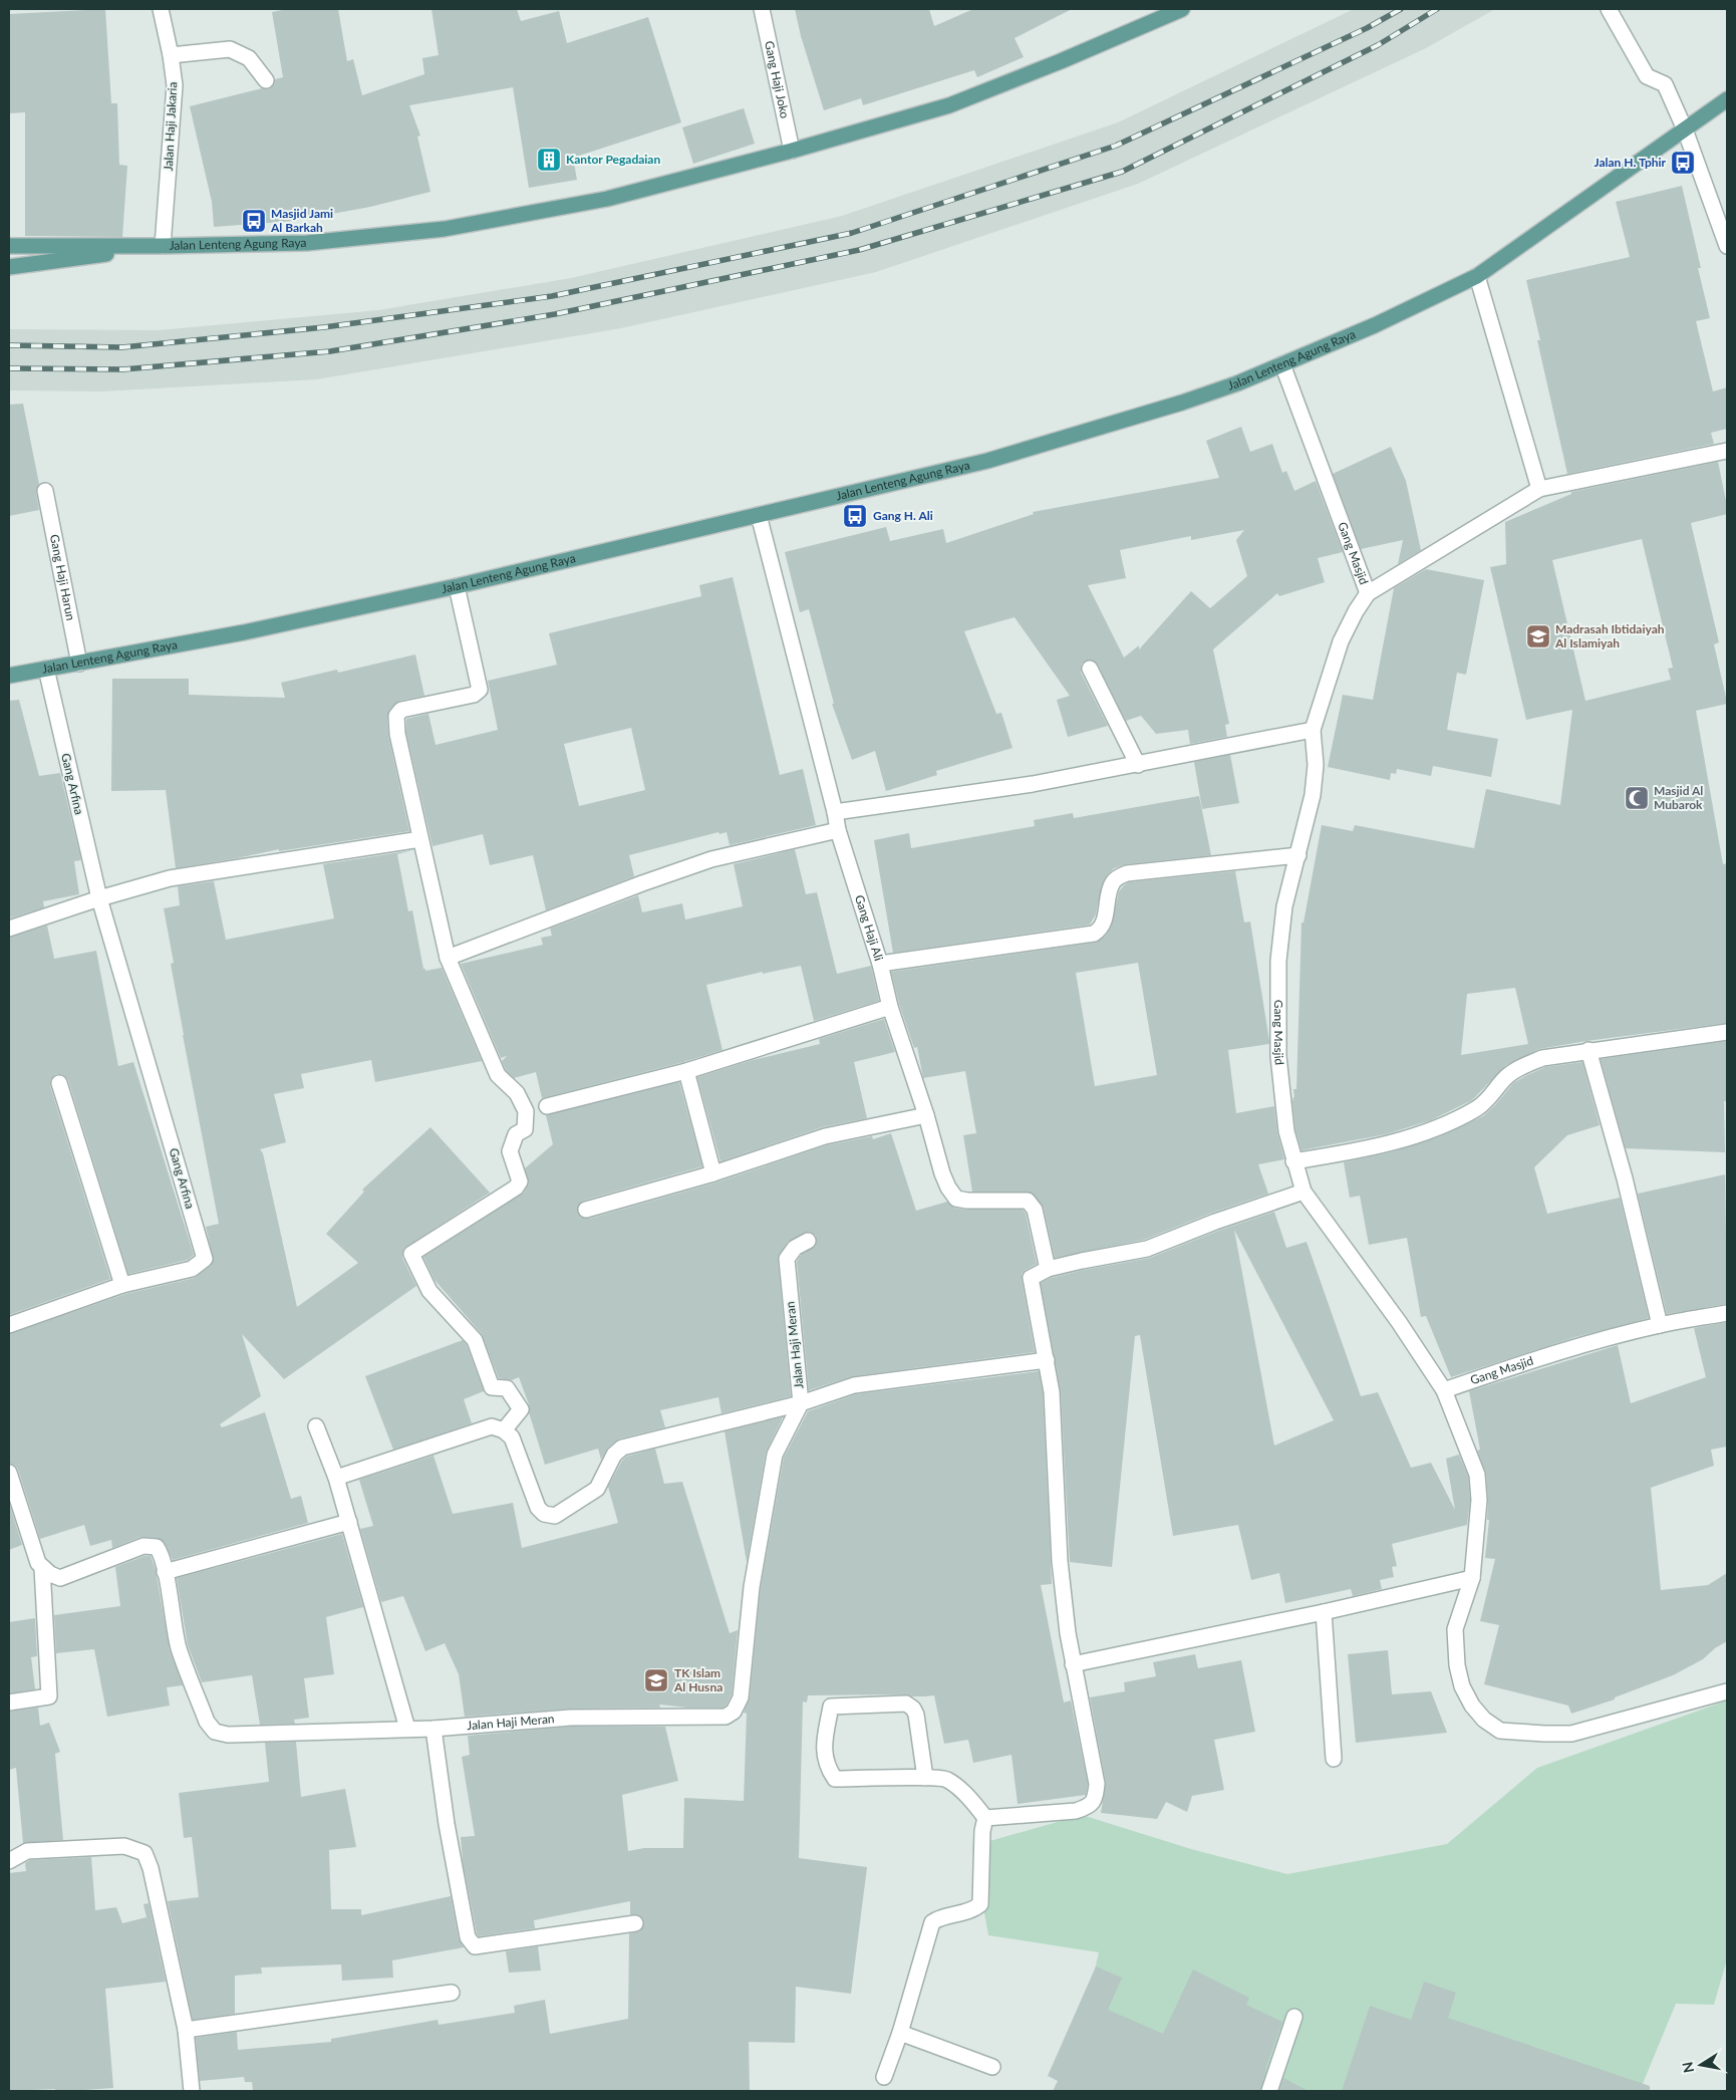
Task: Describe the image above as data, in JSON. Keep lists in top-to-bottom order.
{
  "streets": {
    "main road": ["Jalan Lenteng Agung Raya"],
    "street": [
      "Gang Haji Joko",
      "Jalan Haji Jakaria",
      "Gang Masjid",
      "Gang Haji Harun",
      "Gang Arfina",
      "Gang Haji Ali",
      "Jalan Haji Meran"
    ]
  },
  "crossings": [
    ["Gang Haji Joko", "Jalan Lenteng Agung Raya"],
    ["Jalan Haji Jakaria", "Jalan Lenteng Agung Raya"],
    ["Jalan Lenteng Agung Raya", "Gang Masjid"],
    ["Jalan Lenteng Agung Raya", "Gang Haji Harun"],
    ["Jalan Lenteng Agung Raya", "Gang Arfina"],
    ["Jalan Lenteng Agung Raya", "Gang Haji Ali"]
  ],
  "places": {
    "building": ["Kantor Pegadaian"],
    "bus stop": ["Jalan H. Tphir", "Masjid Jami Al Barkah", "Gang H. Ali"],
    "school or university": ["Madrasah Ibtidaiyah Al Islamiyah", "TK Islam Al Husna"],
    "mosque": ["Masjid Al Mubarok"]
  },
  "north": "left"
}
